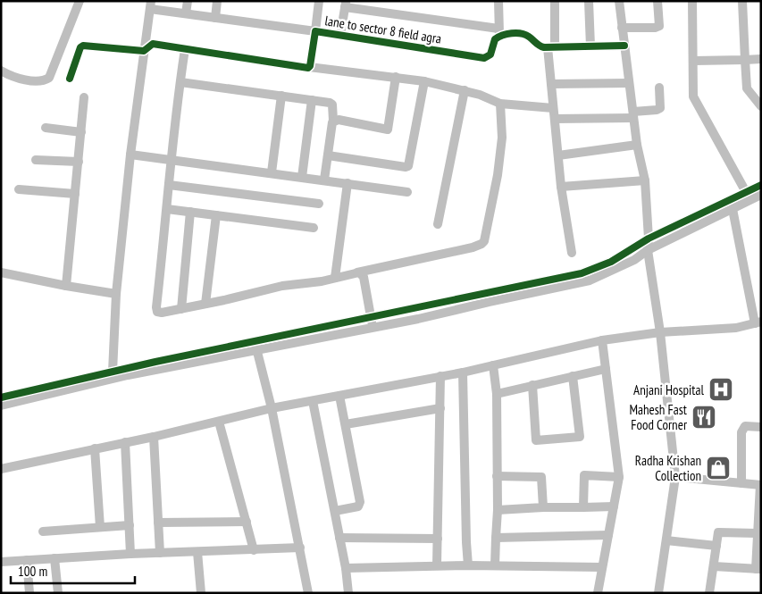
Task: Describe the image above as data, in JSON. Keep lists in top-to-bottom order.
{
  "streets": {
    "street": ["lane to sector 8 field agra"]
  },
  "places": {
    "hospital": ["Anjani Hospital"],
    "restaurant": ["Mahesh Fast Food Corner"],
    "shop": ["Radha Krishan Collection"]
  },
  "scale_bar": "100 m"
}
